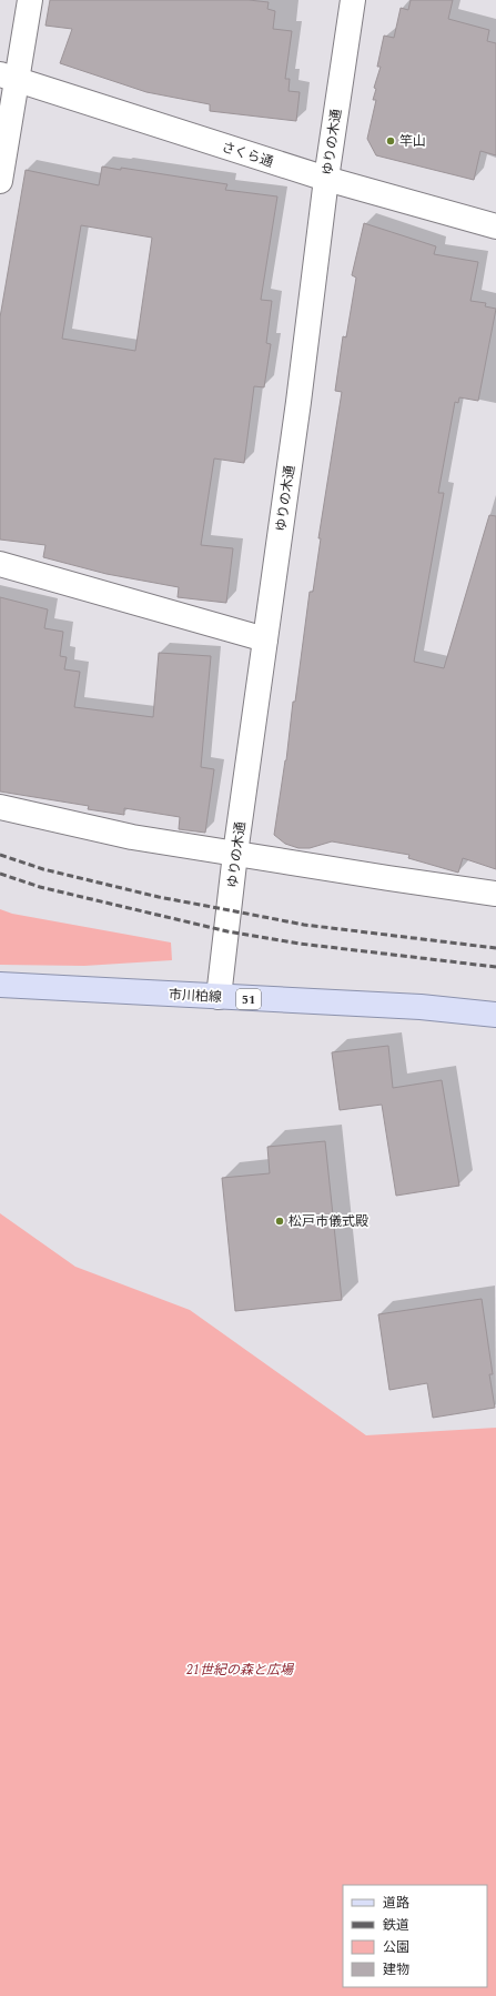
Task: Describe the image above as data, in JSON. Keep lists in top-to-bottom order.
{
  "streets": {
    "main road": ["市川柏線", "51"],
    "street": ["ゆりの木通", "さくら通"]
  },
  "crossings": [
    ["ゆりの木通", "さくら通"],
    ["ゆりの木通", "市川柏線"]
  ],
  "parks": ["21世紀の森と広場"],
  "places": ["竿山", "松戸市儀式殿"],
  "legend": [
    "道路",
    "鉄道",
    "公園",
    "建物"
  ]
}
